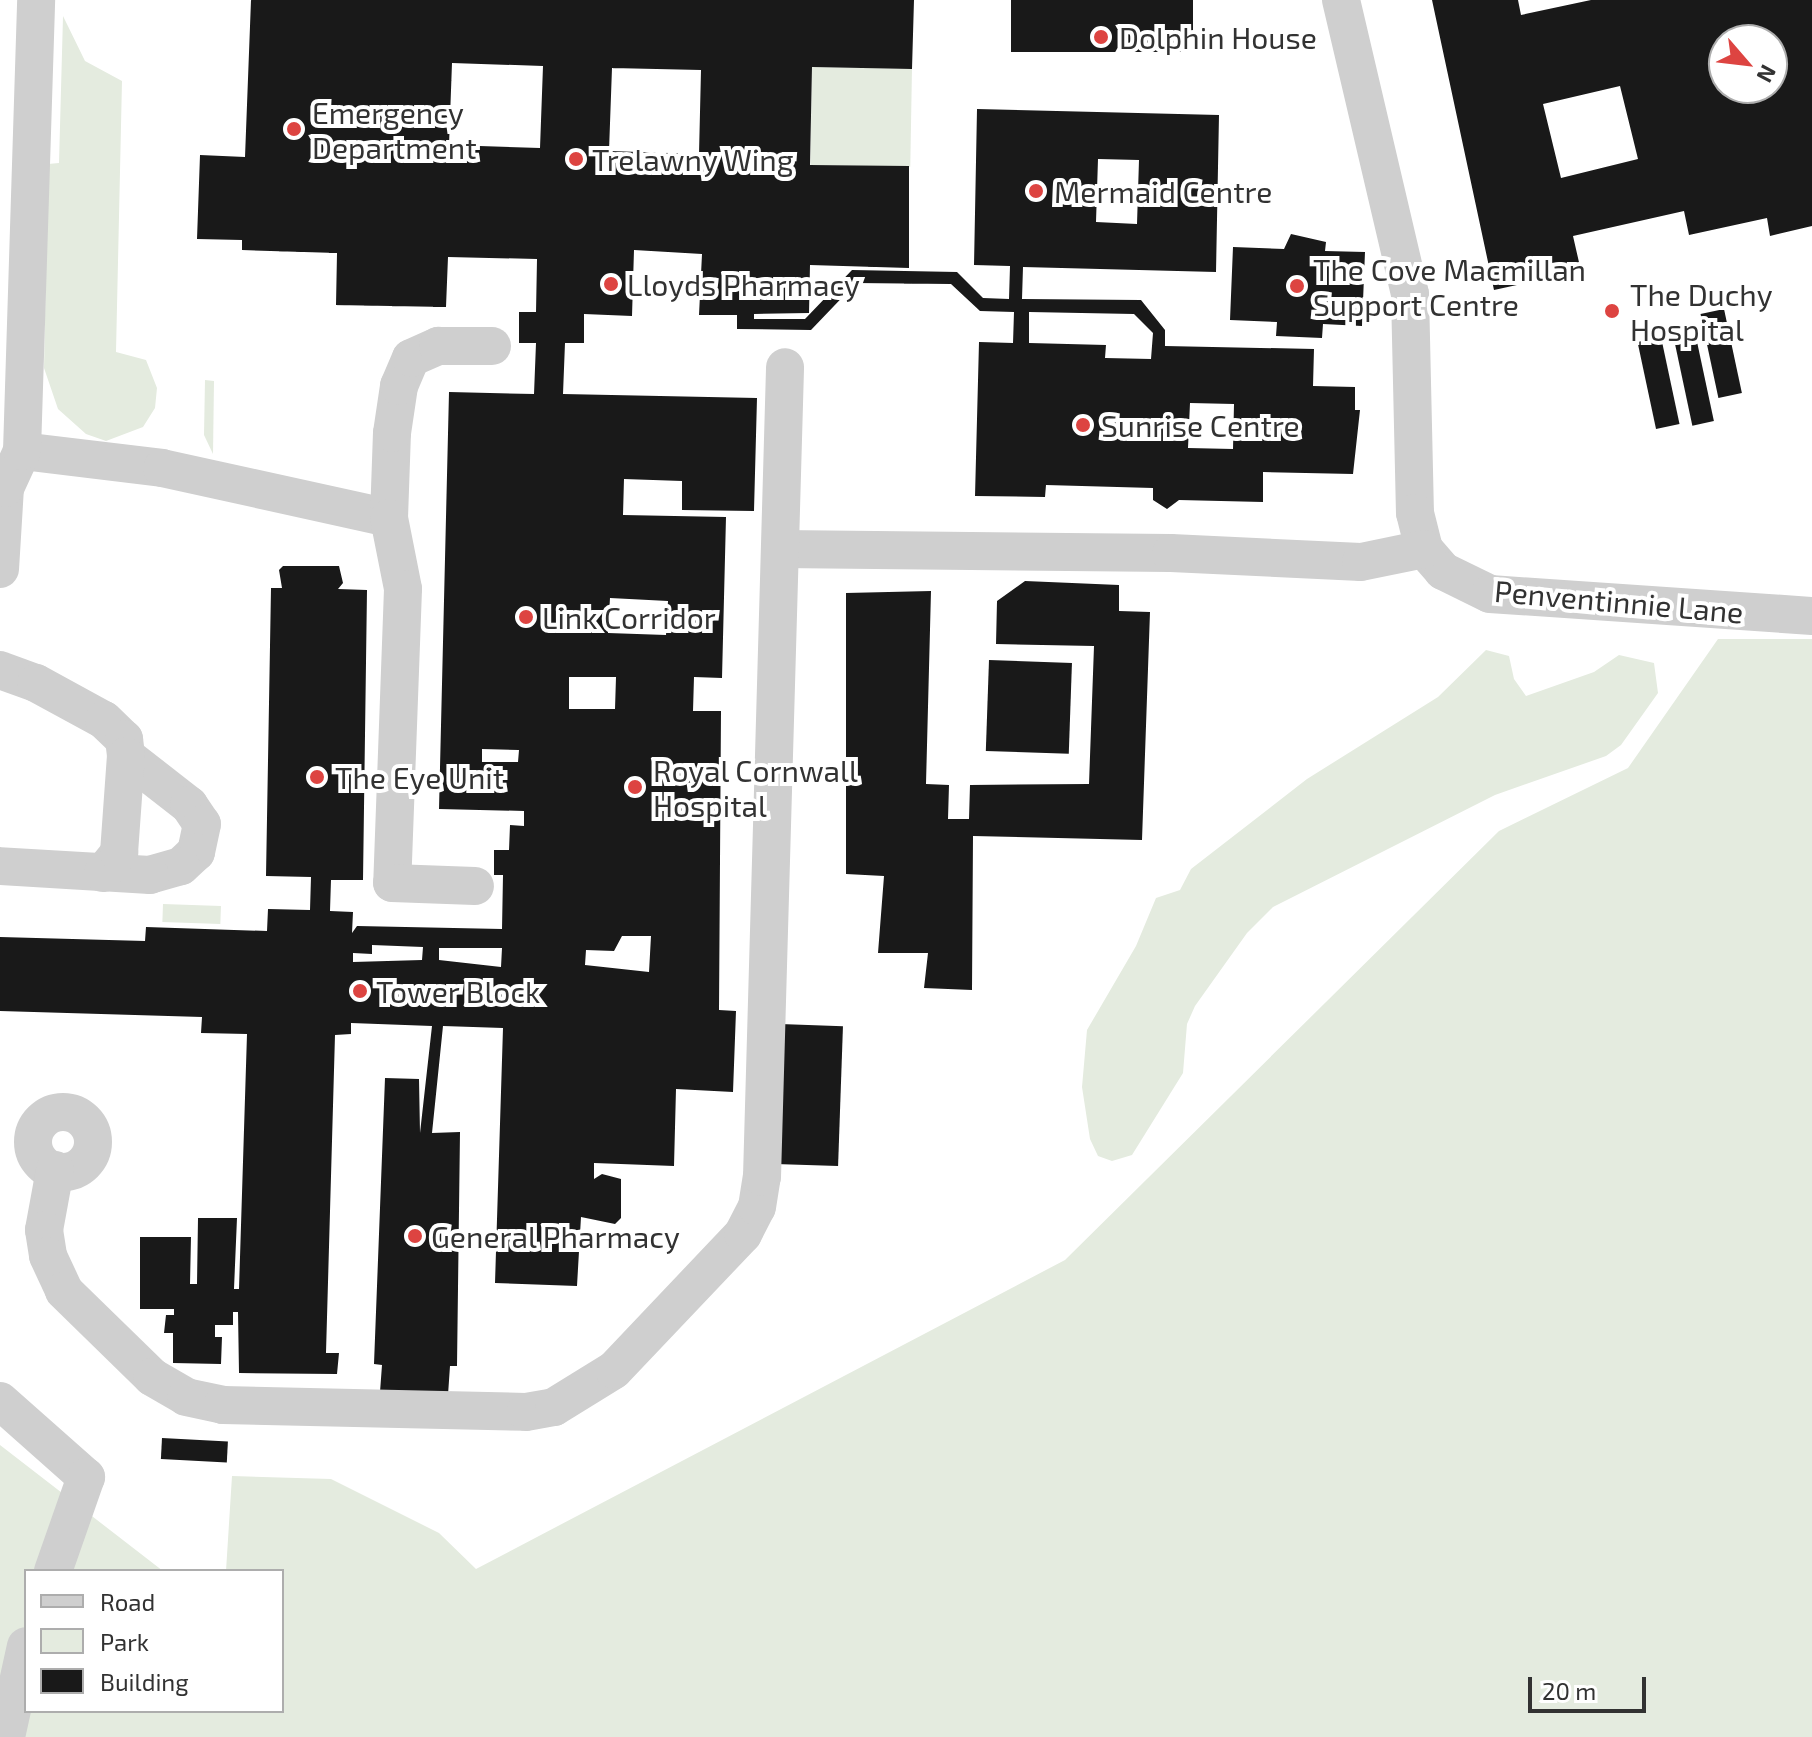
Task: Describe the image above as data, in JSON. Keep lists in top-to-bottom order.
{
  "streets": {
    "street": ["Penventinnie Lane"]
  },
  "places": [
    "Dolphin House",
    "Emergency Department",
    "Trelawny Wing",
    "Mermaid Centre",
    "Lloyds Pharmacy",
    "The Cove Macmillan Support Centre",
    "The Duchy Hospital",
    "Sunrise Centre",
    "Link Corridor",
    "The Eye Unit",
    "Royal Cornwall Hospital",
    "Tower Block",
    "General Pharmacy"
  ],
  "legend": ["Road", "Park", "Building"],
  "scale_bar": "20 m",
  "north": "bottom right"
}
